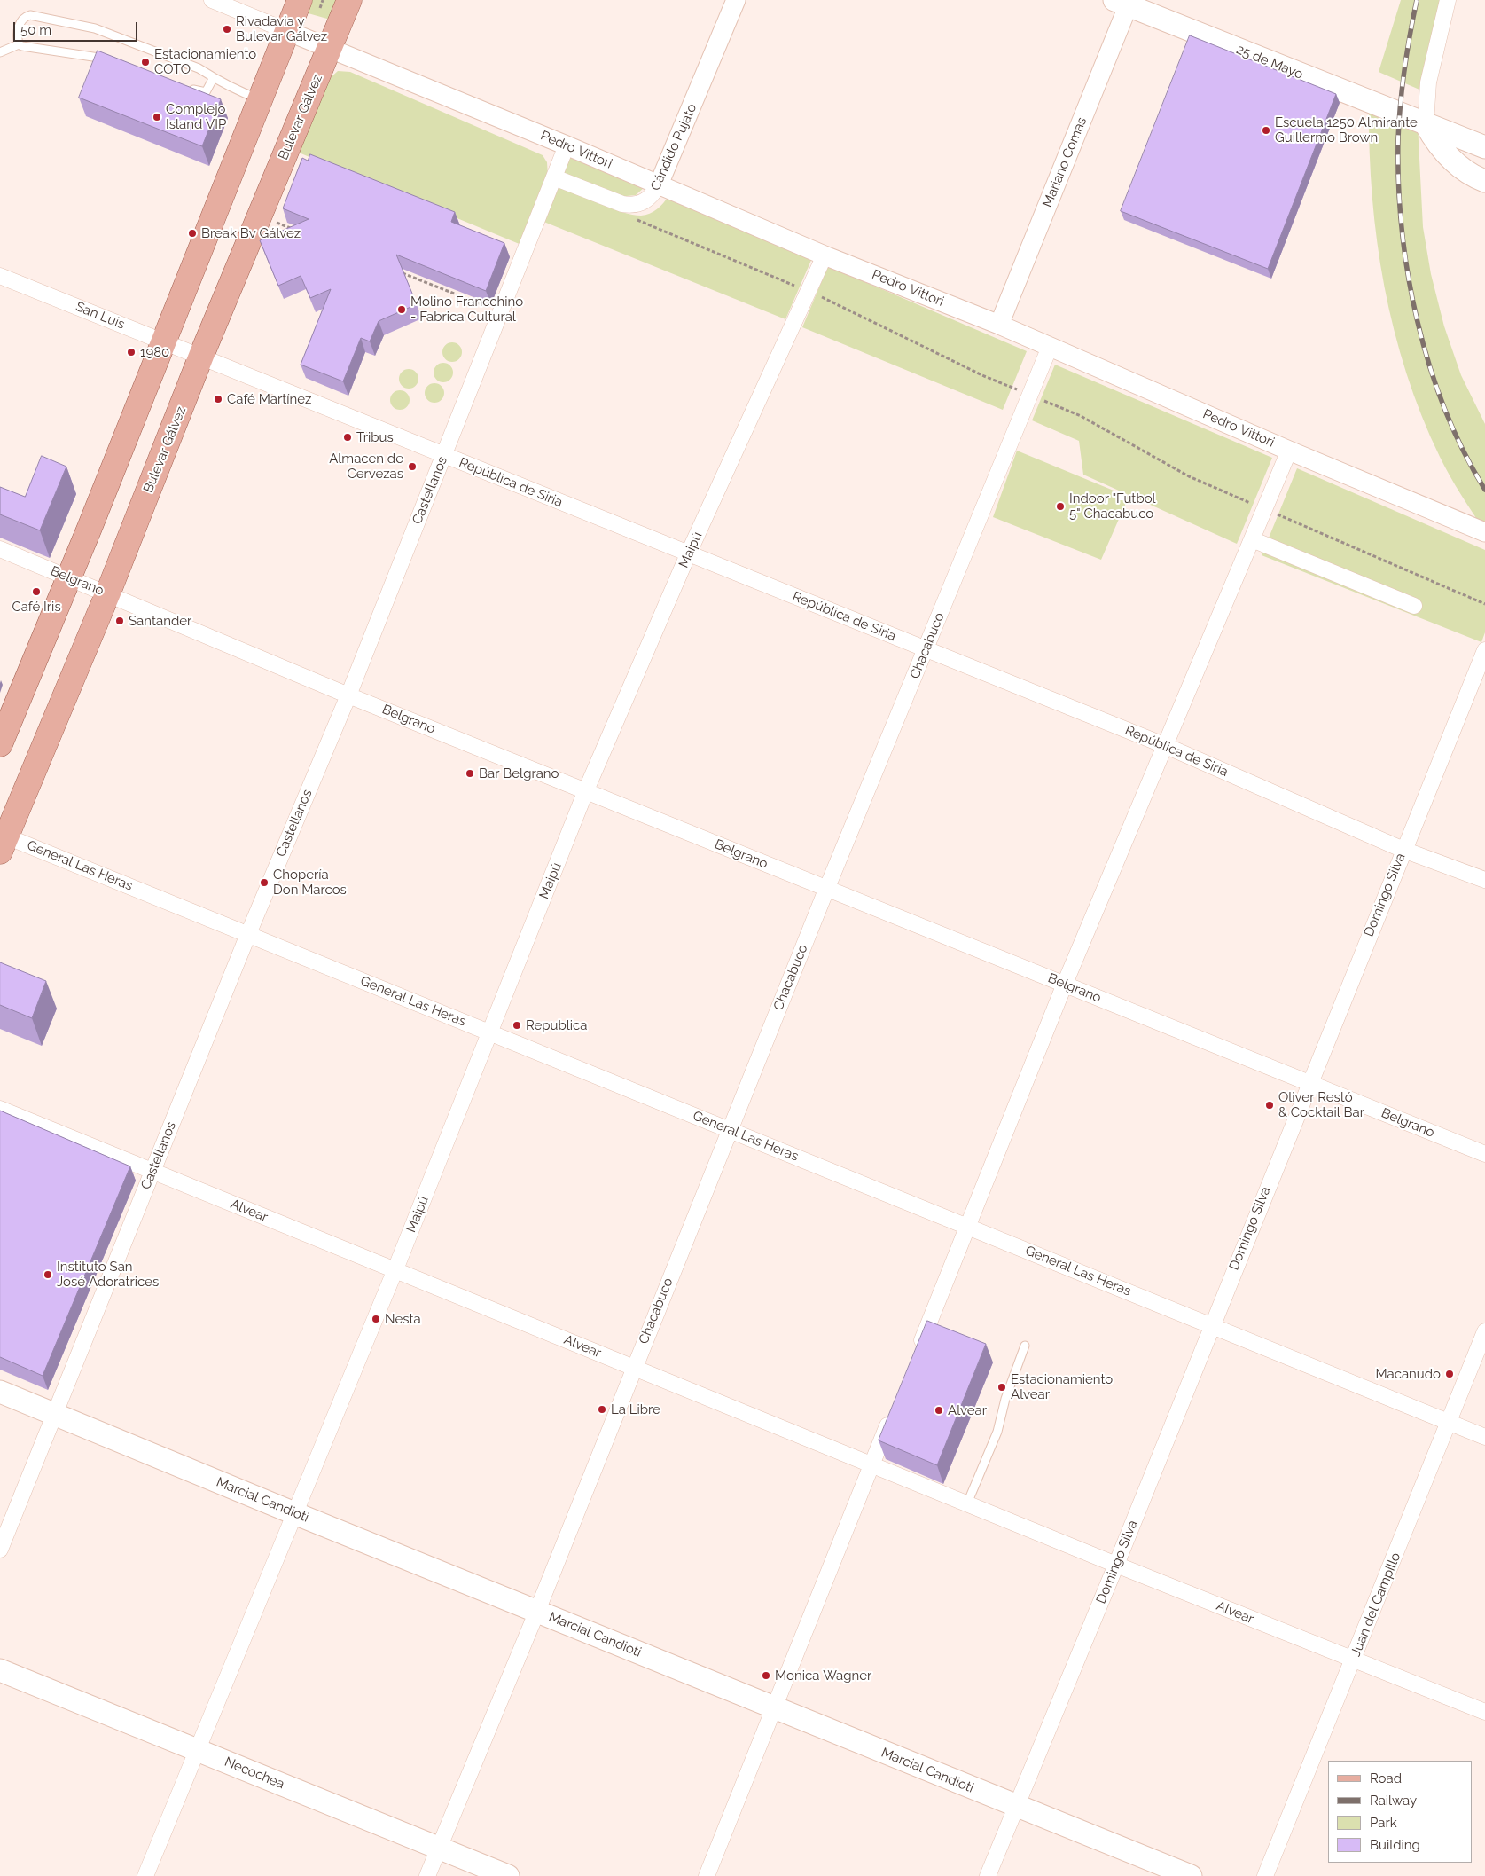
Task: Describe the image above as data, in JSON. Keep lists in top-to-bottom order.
{
  "streets": {
    "main road": [
      "25 de Mayo",
      "Bulevar Gálvez",
      "Marcial Candioti",
      "Necochea"
    ],
    "street": [
      "Cándido Pujato",
      "Pedro Vittori",
      "Mariano Comas",
      "San Luis",
      "República de Siria",
      "Castellanos",
      "Maipú",
      "Belgrano",
      "Chacabuco",
      "General Las Heras",
      "Domingo Silva",
      "Alvear",
      "Juan del Campillo"
    ]
  },
  "crossings": [
    ["25 de Mayo", "Mariano Comas"],
    ["Bulevar Gálvez", "Pedro Vittori"],
    ["Bulevar Gálvez", "San Luis"],
    ["Bulevar Gálvez", "República de Siria"],
    ["Bulevar Gálvez", "Belgrano"],
    ["Bulevar Gálvez", "General Las Heras"],
    ["Cándido Pujato", "Pedro Vittori"],
    ["Cándido Pujato", "Castellanos"],
    ["Pedro Vittori", "Mariano Comas"],
    ["Pedro Vittori", "Castellanos"],
    ["Pedro Vittori", "Maipú"],
    ["Pedro Vittori", "Chacabuco"],
    ["San Luis", "República de Siria"],
    ["República de Siria", "Castellanos"],
    ["República de Siria", "Maipú"],
    ["República de Siria", "Chacabuco"],
    ["República de Siria", "Domingo Silva"],
    ["Castellanos", "Belgrano"],
    ["Castellanos", "General Las Heras"],
    ["Castellanos", "Alvear"],
    ["Castellanos", "Marcial Candioti"],
    ["Maipú", "Belgrano"],
    ["Maipú", "General Las Heras"],
    ["Maipú", "Alvear"],
    ["Maipú", "Marcial Candioti"],
    ["Maipú", "Necochea"],
    ["Belgrano", "Chacabuco"],
    ["Belgrano", "Domingo Silva"],
    ["Chacabuco", "General Las Heras"],
    ["Chacabuco", "Alvear"],
    ["Chacabuco", "Marcial Candioti"],
    ["Chacabuco", "Necochea"],
    ["General Las Heras", "Domingo Silva"],
    ["General Las Heras", "Juan del Campillo"],
    ["Domingo Silva", "Alvear"],
    ["Domingo Silva", "Marcial Candioti"],
    ["Alvear", "Juan del Campillo"]
  ],
  "places": [
    "Rivadavia y Bulevar Gálvez",
    "Estacionamiento COTO",
    "Complejo Island VIP",
    "Escuela 1250 Almirante Guillermo Brown",
    "Break Bv Gálvez",
    "Molino Francchino - Fabrica Cultural",
    "1980",
    "Café Martínez",
    "Tribus",
    "Almacen de Cervezas",
    "Indoor \"Futbol 5\" Chacabuco",
    "Café Iris",
    "Santander",
    "Bar Belgrano",
    "Chopería Don Marcos",
    "Republica",
    "Oliver Restó & Cocktail Bar",
    "Instituto San José Adoratrices",
    "Nesta",
    "Macanudo",
    "Estacionamiento Alvear",
    "La Libre",
    "Alvear",
    "Monica Wagner"
  ],
  "legend": [
    "Road",
    "Railway",
    "Park",
    "Building"
  ],
  "scale_bar": "50 m"
}
